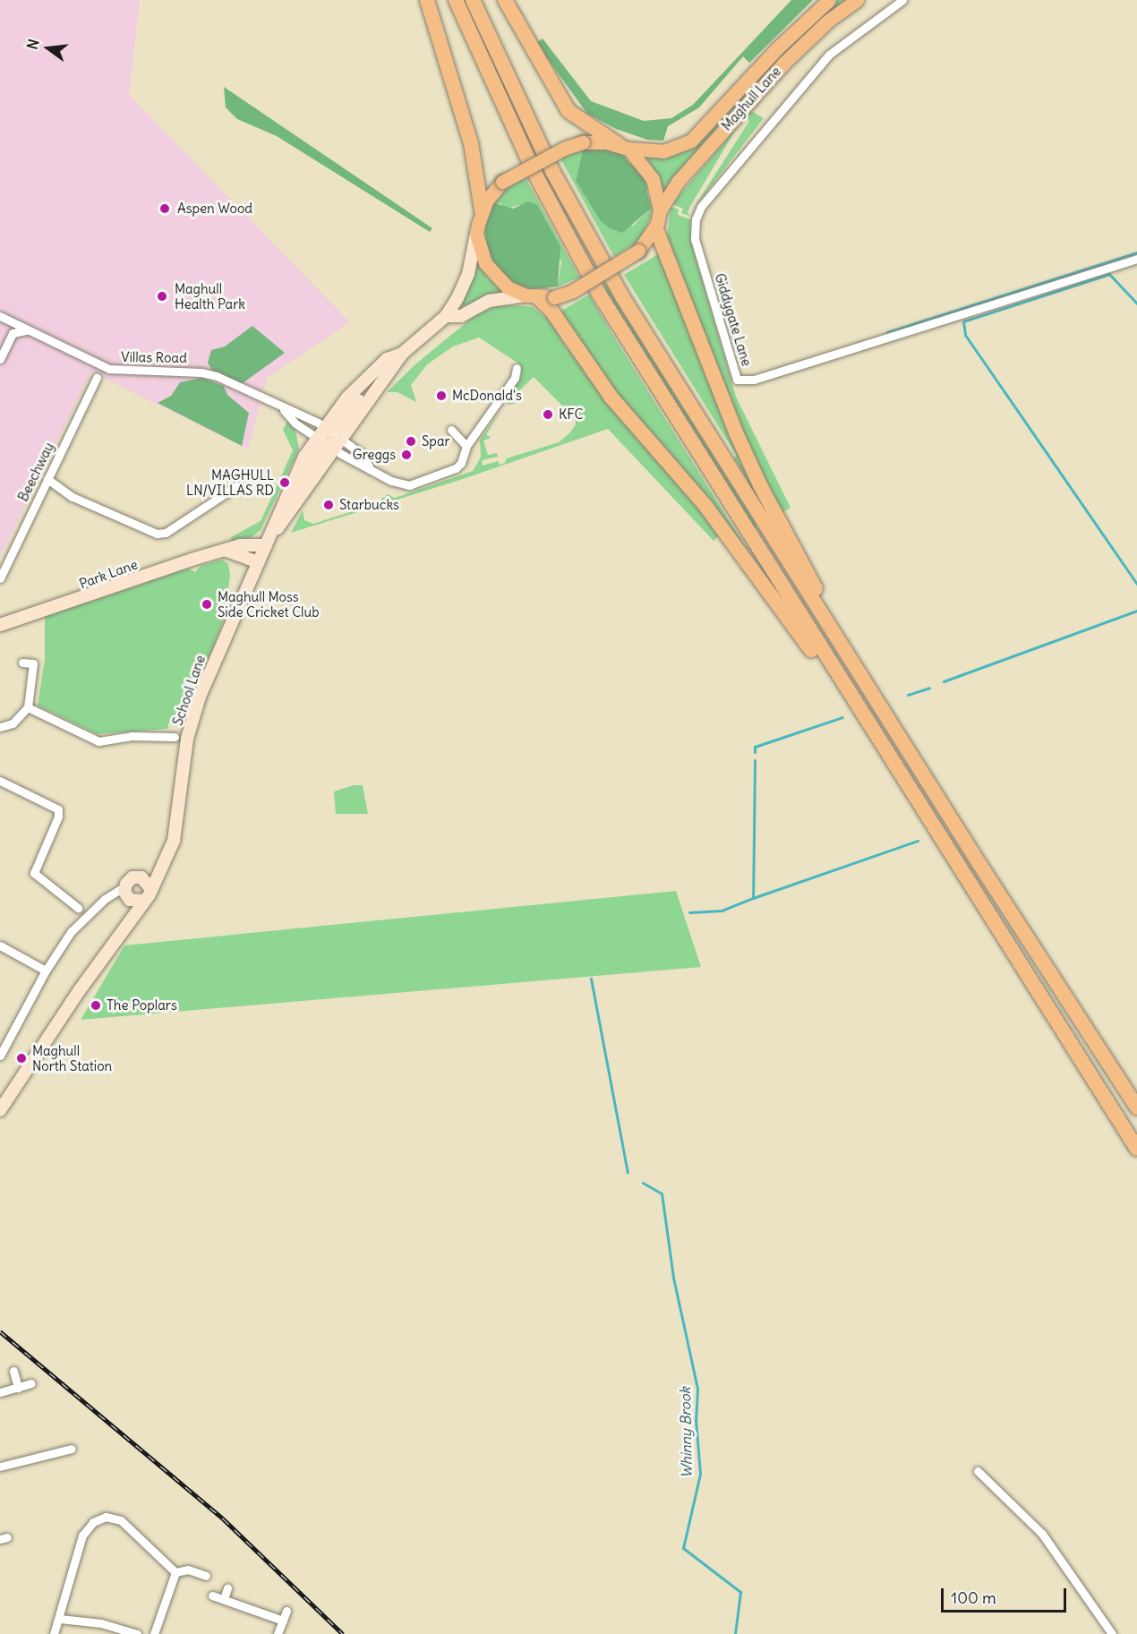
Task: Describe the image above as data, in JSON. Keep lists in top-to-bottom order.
{
  "streets": {
    "main road": ["Maghull Lane"],
    "street": [
      "Giddygate Lane",
      "Villas Road",
      "Beechway",
      "Park Lane",
      "School Lane"
    ]
  },
  "crossings": [
    ["Villas Road", "School Lane"],
    ["Park Lane", "School Lane"]
  ],
  "water": ["Whinny Brook"],
  "places": [
    "Aspen Wood",
    "Maghull Health Park",
    "McDonald's",
    "KFC",
    "Spar",
    "Greggs",
    "MAGHULL LN/VILLAS RD",
    "Starbucks",
    "Maghull Moss Side Cricket Club",
    "The Poplars",
    "Maghull North Station"
  ],
  "scale_bar": "100 m",
  "north": "left"
}
